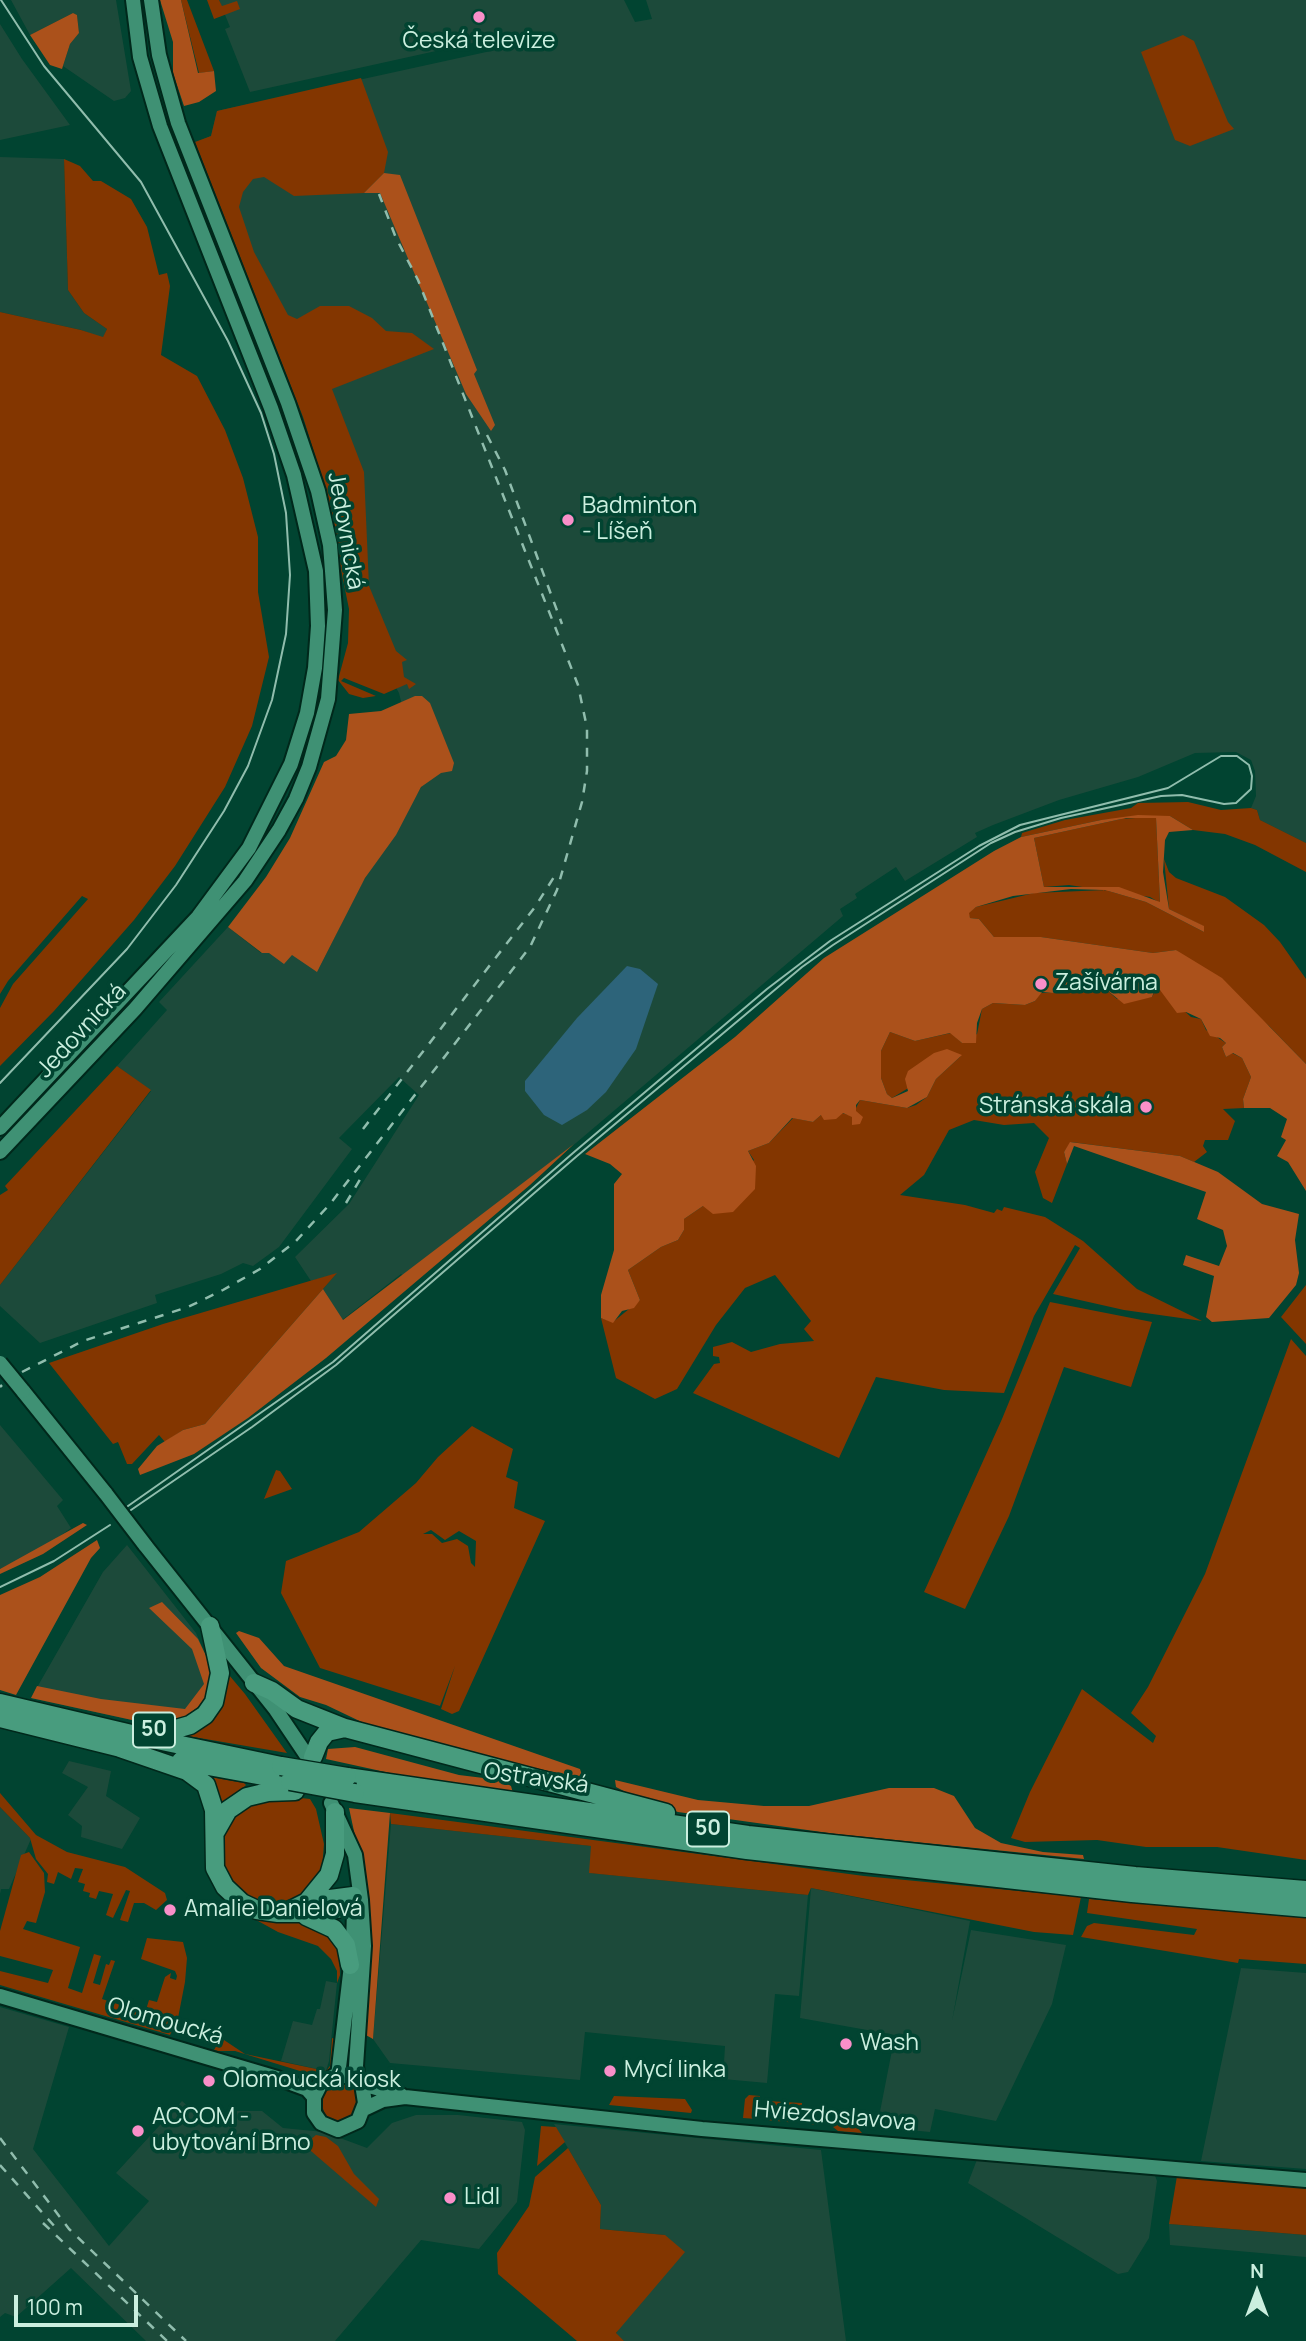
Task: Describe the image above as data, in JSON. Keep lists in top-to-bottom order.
{
  "streets": {
    "highway": ["50", "Ostravská"],
    "main road": ["Jedovnická", "Olomoucká", "Hviezdoslavova"]
  },
  "crossings": [
    ["50", "Ostravská"],
    ["Olomoucká", "Hviezdoslavova"]
  ],
  "places": [
    "Česká televize",
    "Badminton - Líšeň",
    "Zašívárna",
    "Stránská skála",
    "Amalie Danielová",
    "Wash",
    "Mycí linka",
    "Olomoucká kiosk",
    "ACCOM - ubytování Brno",
    "Lidl"
  ],
  "scale_bar": "100 m",
  "north": "top"
}
